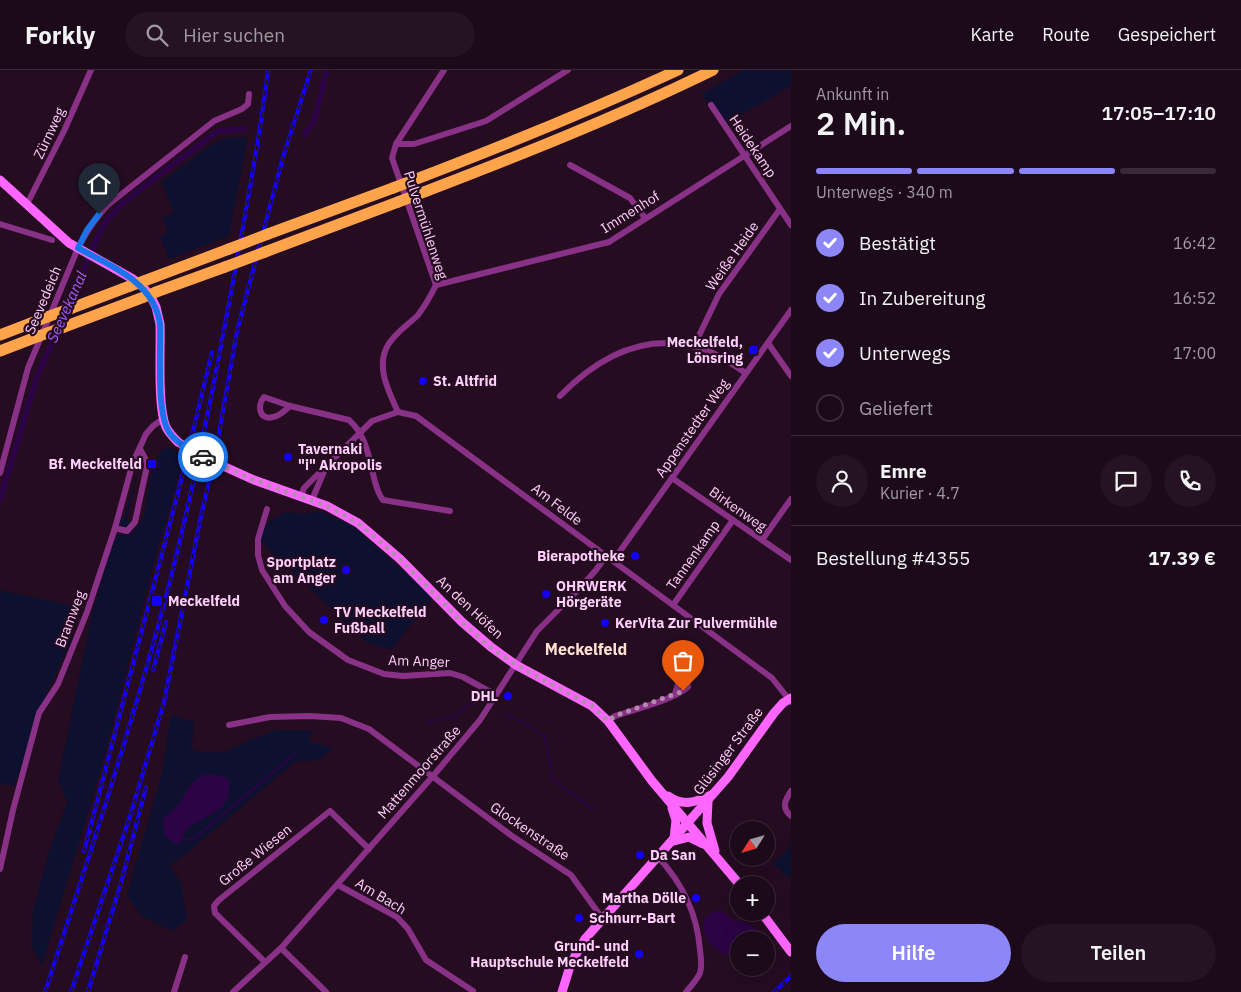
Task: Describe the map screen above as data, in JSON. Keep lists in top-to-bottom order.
{
  "streets": {
    "street": [
      "Zürnweg",
      "Heidekamp",
      "Immenhof",
      "Pulvermühlenweg",
      "Weiße Heide",
      "Seevedeich",
      "Appenstedter Weg",
      "Am Felde",
      "Birkenweg",
      "Tannenkamp",
      "An den Höfen",
      "Bramweg",
      "Am Anger",
      "Glüsinger Straße",
      "Mattenmoorstraße",
      "Glockenstraße",
      "Große Wiesen",
      "Am Bach"
    ]
  },
  "crossings": [
    ["Heidekamp", "Immenhof"],
    ["Heidekamp", "Weiße Heide"],
    ["Immenhof", "Pulvermühlenweg"],
    ["Pulvermühlenweg", "Am Felde"],
    ["Appenstedter Weg", "Am Felde"],
    ["Appenstedter Weg", "Birkenweg"],
    ["Am Felde", "Tannenkamp"],
    ["Am Felde", "Glüsinger Straße"],
    ["Am Felde", "Mattenmoorstraße"],
    ["Birkenweg", "Tannenkamp"],
    ["An den Höfen", "Bramweg"],
    ["An den Höfen", "Glüsinger Straße"],
    ["An den Höfen", "Mattenmoorstraße"],
    ["Am Anger", "Mattenmoorstraße"],
    ["Glüsinger Straße", "Glockenstraße"],
    ["Mattenmoorstraße", "Glockenstraße"],
    ["Mattenmoorstraße", "Große Wiesen"],
    ["Mattenmoorstraße", "Am Bach"]
  ],
  "districts": ["Meckelfeld"],
  "water": ["Seevekanal"],
  "places": {
    "transit": ["Meckelfeld, Lönsring", "Bf. Meckelfeld", "Meckelfeld"],
    "other": [
      "St. Altfrid",
      "Tavernaki \"i\" Akropolis",
      "Bierapotheke",
      "Sportplatz am Anger",
      "OHRWERK Hörgeräte",
      "TV Meckelfeld Fußball",
      "KerVita Zur Pulvermühle",
      "DHL",
      "Da San",
      "Martha Dölle",
      "Schnurr-Bart",
      "Grund- und Hauptschule Meckelfeld"
    ]
  },
  "north": "bottom left",
  "page": {
    "header": "Forkly",
    "search": "Hier suchen",
    "nav": ["Karte", "Route", "Gespeichert"],
    "heading": ["2 Min.", "Ankunft in", "17:05–17:10"],
    "panel": [
      "Emre",
      "Kurier · 4.7",
      "Bestellung #4355",
      "17.39 €"
    ],
    "bar": "Unterwegs · 340 m",
    "list": [
      ["Bestätigt", "16:42"],
      ["In Zubereitung", "16:52"],
      ["Unterwegs", "17:00"],
      "Geliefert"
    ],
    "map_buttons": ["+", "−"],
    "buttons": ["Hilfe", "Teilen"]
  }
}
